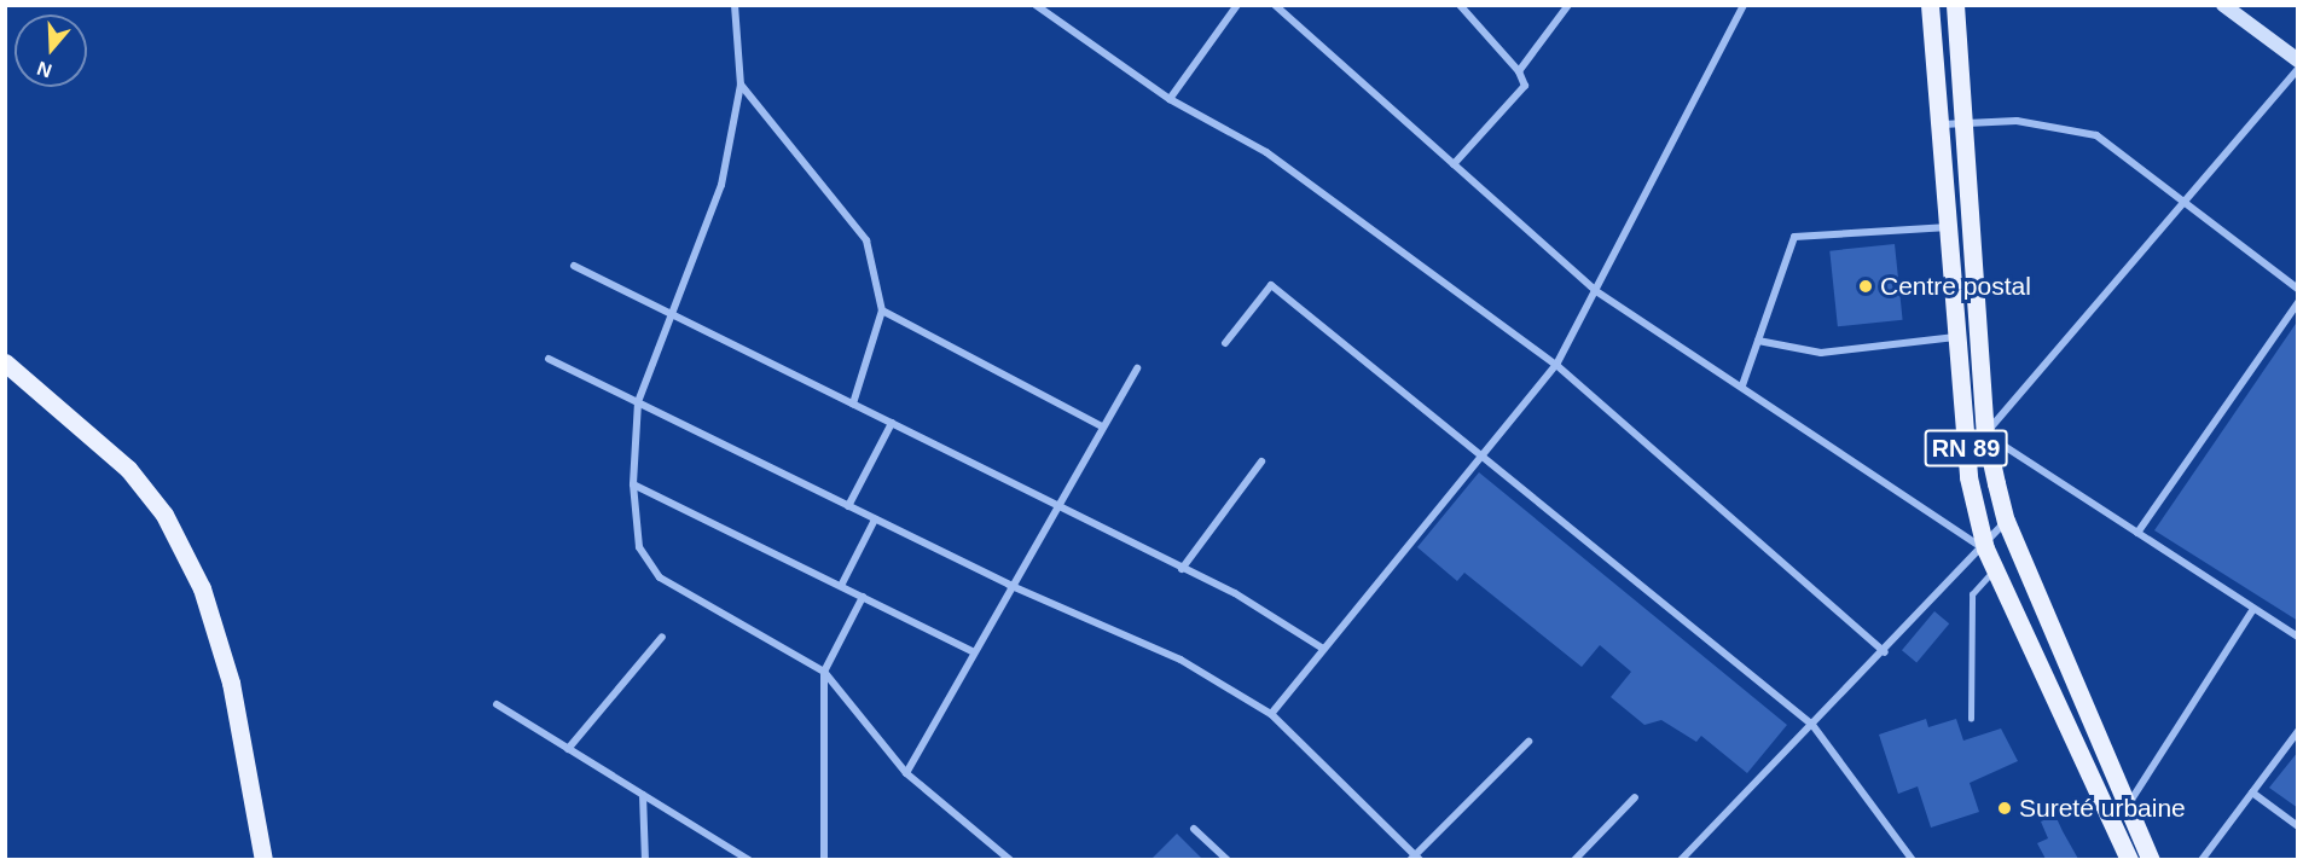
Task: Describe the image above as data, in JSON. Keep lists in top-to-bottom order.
{
  "streets": {
    "main road": ["RN 89"]
  },
  "places": ["Centre postal", "Sureté urbaine"],
  "north": "bottom"
}
